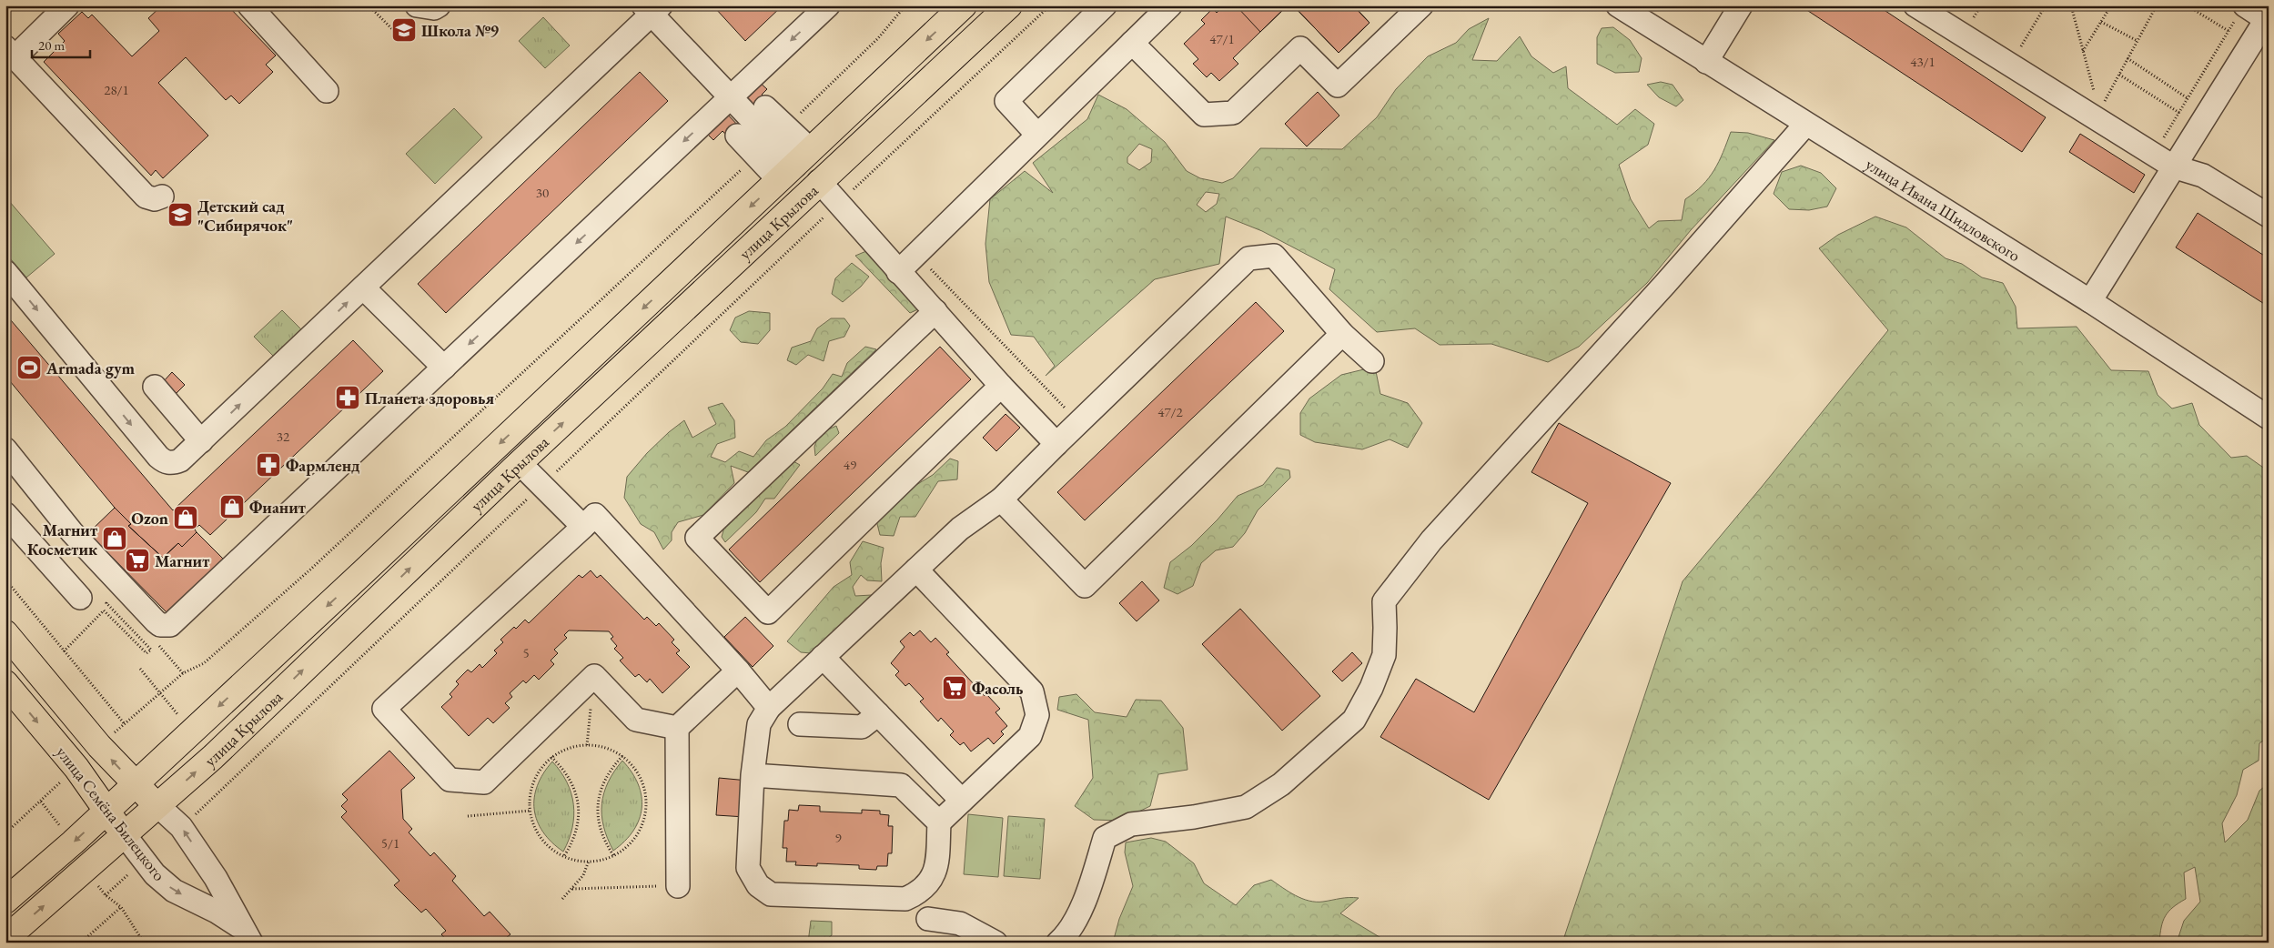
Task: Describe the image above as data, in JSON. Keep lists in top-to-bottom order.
{
  "streets": {
    "main road": ["улица Крылова", "улица Семёна Билецкого"],
    "street": ["улица Ивана Шидловского"]
  },
  "crossings": [
    ["улица Крылова", "улица Семёна Билецкого"]
  ],
  "places": {
    "school or university": ["Школа №9", "Детский сад \"Сибирячок\""],
    "sports": ["Armada gym"],
    "pharmacy": ["Планета здоровья", "Фармленд"],
    "shop": ["Фианит", "Ozon", "Магнит Косметик"],
    "supermarket": ["Магнит", "Фасоль"]
  },
  "house_numbers": [
    "47/1",
    "43/1",
    "28/1",
    "30",
    "47/2",
    "32",
    "49",
    "5",
    "9",
    "5/1"
  ],
  "scale_bar": "20 m"
}
